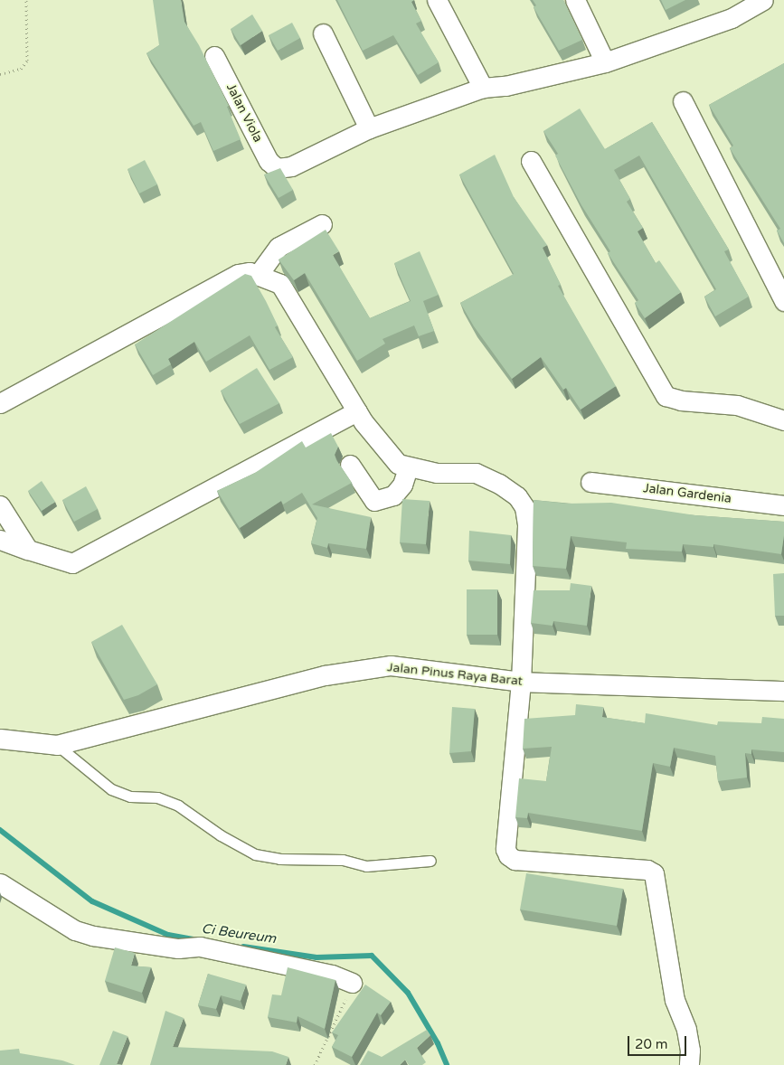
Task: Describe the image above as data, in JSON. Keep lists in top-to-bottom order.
{
  "streets": {
    "street": ["Jalan Viola", "Jalan Gardenia", "Jalan Pinus Raya Barat"]
  },
  "water": ["Ci Beureum"],
  "scale_bar": "20 m"
}
